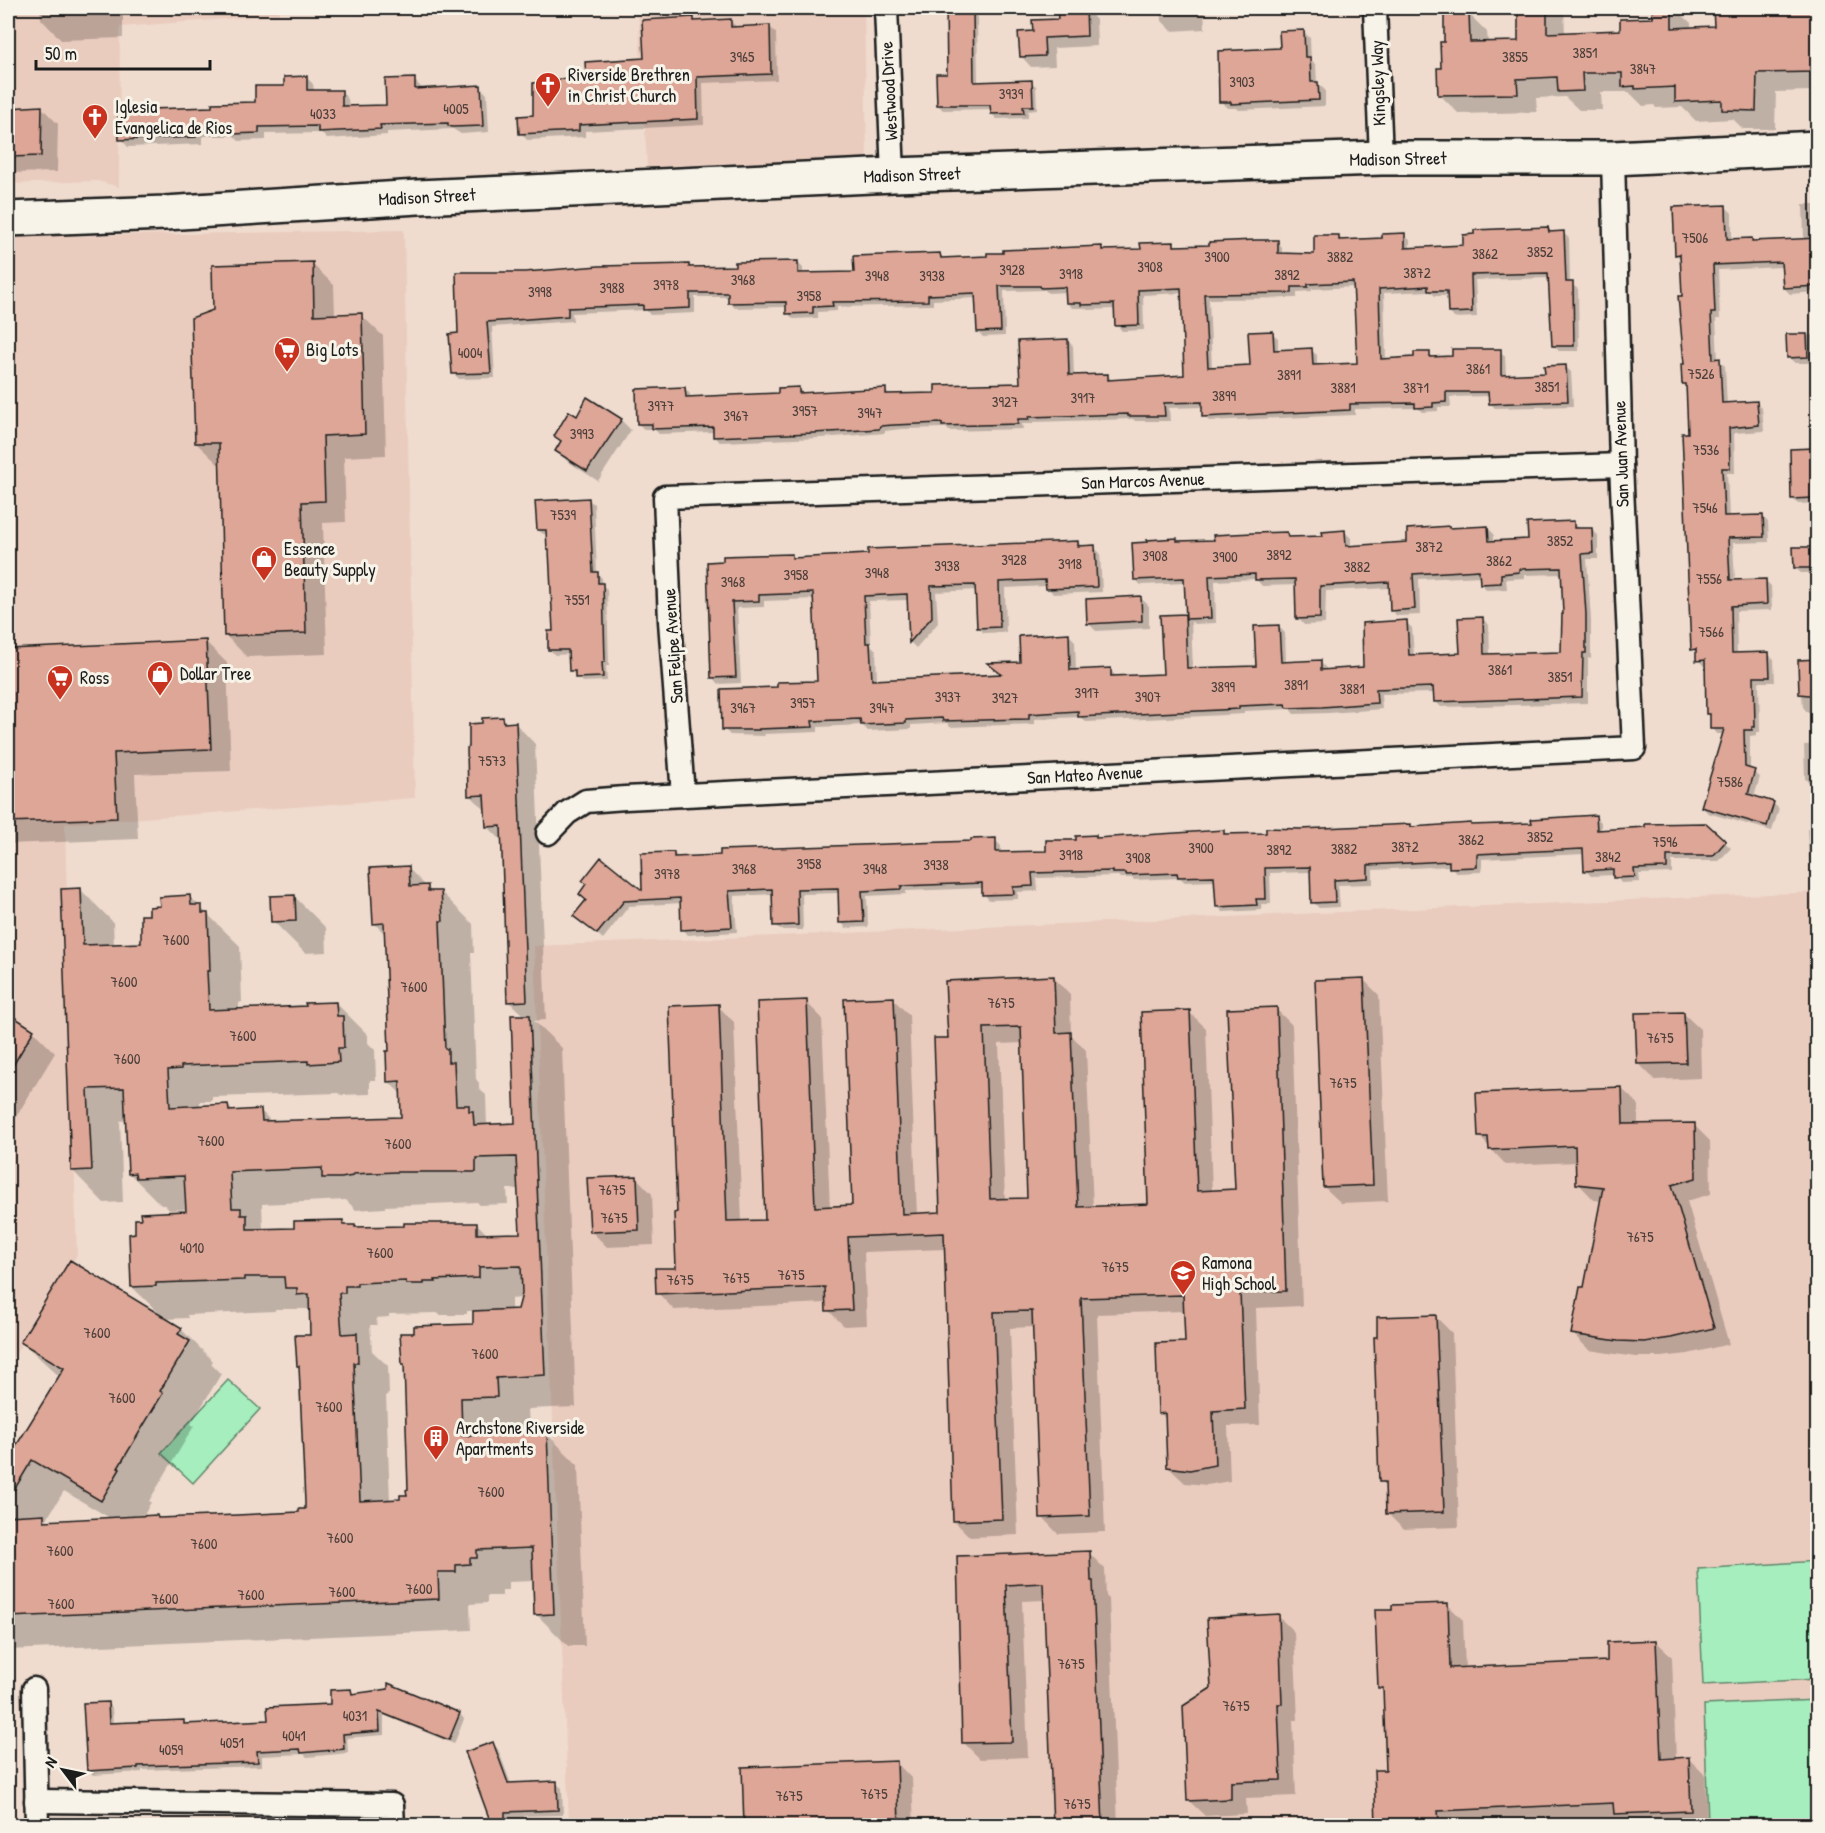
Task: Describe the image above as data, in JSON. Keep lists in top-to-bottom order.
{
  "streets": {
    "main road": ["Madison Street"],
    "street": [
      "Kingsley Way",
      "Westwood Drive",
      "San Juan Avenue",
      "San Marcos Avenue",
      "San Felipe Avenue",
      "San Mateo Avenue"
    ]
  },
  "crossings": [
    ["Kingsley Way", "Madison Street"],
    ["Westwood Drive", "Madison Street"],
    ["Madison Street", "San Juan Avenue"],
    ["San Juan Avenue", "San Marcos Avenue"],
    ["San Juan Avenue", "San Mateo Avenue"],
    ["San Marcos Avenue", "San Felipe Avenue"],
    ["San Felipe Avenue", "San Mateo Avenue"]
  ],
  "places": {
    "church": ["Riverside Brethren in Christ Church", "Iglesia Evangelica de Rios"],
    "supermarket": ["Big Lots", "Ross"],
    "shop": ["Essence Beauty Supply", "Dollar Tree"],
    "school or university": ["Ramona High School"],
    "building": ["Archstone Riverside Apartments"]
  },
  "house_numbers": [
    "3851",
    "3965",
    "3855",
    "3847",
    "3903",
    "3939",
    "4005",
    "4033",
    "7506",
    "3852",
    "3862",
    "3900",
    "3882",
    "3908",
    "3928",
    "3872",
    "3918",
    "3892",
    "3948",
    "3938",
    "3968",
    "3978",
    "3988",
    "3998",
    "3958",
    "4004",
    "3861",
    "7526",
    "3891",
    "3851",
    "3881",
    "3871",
    "3899",
    "3917",
    "3927",
    "3977",
    "3957",
    "3947",
    "3967",
    "3993",
    "7536",
    "7546",
    "7539",
    "3852",
    "3872",
    "3892",
    "3908",
    "3900",
    "3928",
    "3862",
    "3918",
    "3938",
    "3882",
    "3948",
    "3958",
    "7556",
    "3968",
    "7551",
    "7566",
    "3861",
    "3851",
    "3891",
    "3899",
    "3881",
    "3917",
    "3937",
    "3907",
    "3927",
    "3957",
    "3967",
    "3947",
    "7573",
    "7586",
    "3852",
    "3862",
    "7596",
    "3872",
    "3900",
    "3882",
    "3892",
    "3918",
    "3842",
    "3908",
    "3958",
    "3938",
    "3968",
    "3948",
    "3978",
    "7600",
    "7600",
    "7600",
    "7675",
    "7600",
    "7675",
    "7600",
    "7675",
    "7600",
    "7600",
    "7675",
    "7675",
    "7675",
    "4010",
    "7600",
    "7675",
    "7675",
    "7675",
    "7675",
    "7600",
    "7600",
    "7600",
    "7600",
    "7600",
    "7600",
    "7600",
    "7600",
    "7600",
    "7600",
    "7600",
    "7600",
    "7600",
    "7675",
    "7675",
    "4031",
    "4041",
    "4051",
    "4059",
    "7675",
    "7675",
    "7675"
  ],
  "scale_bar": "50 m",
  "north": "top left"
}
